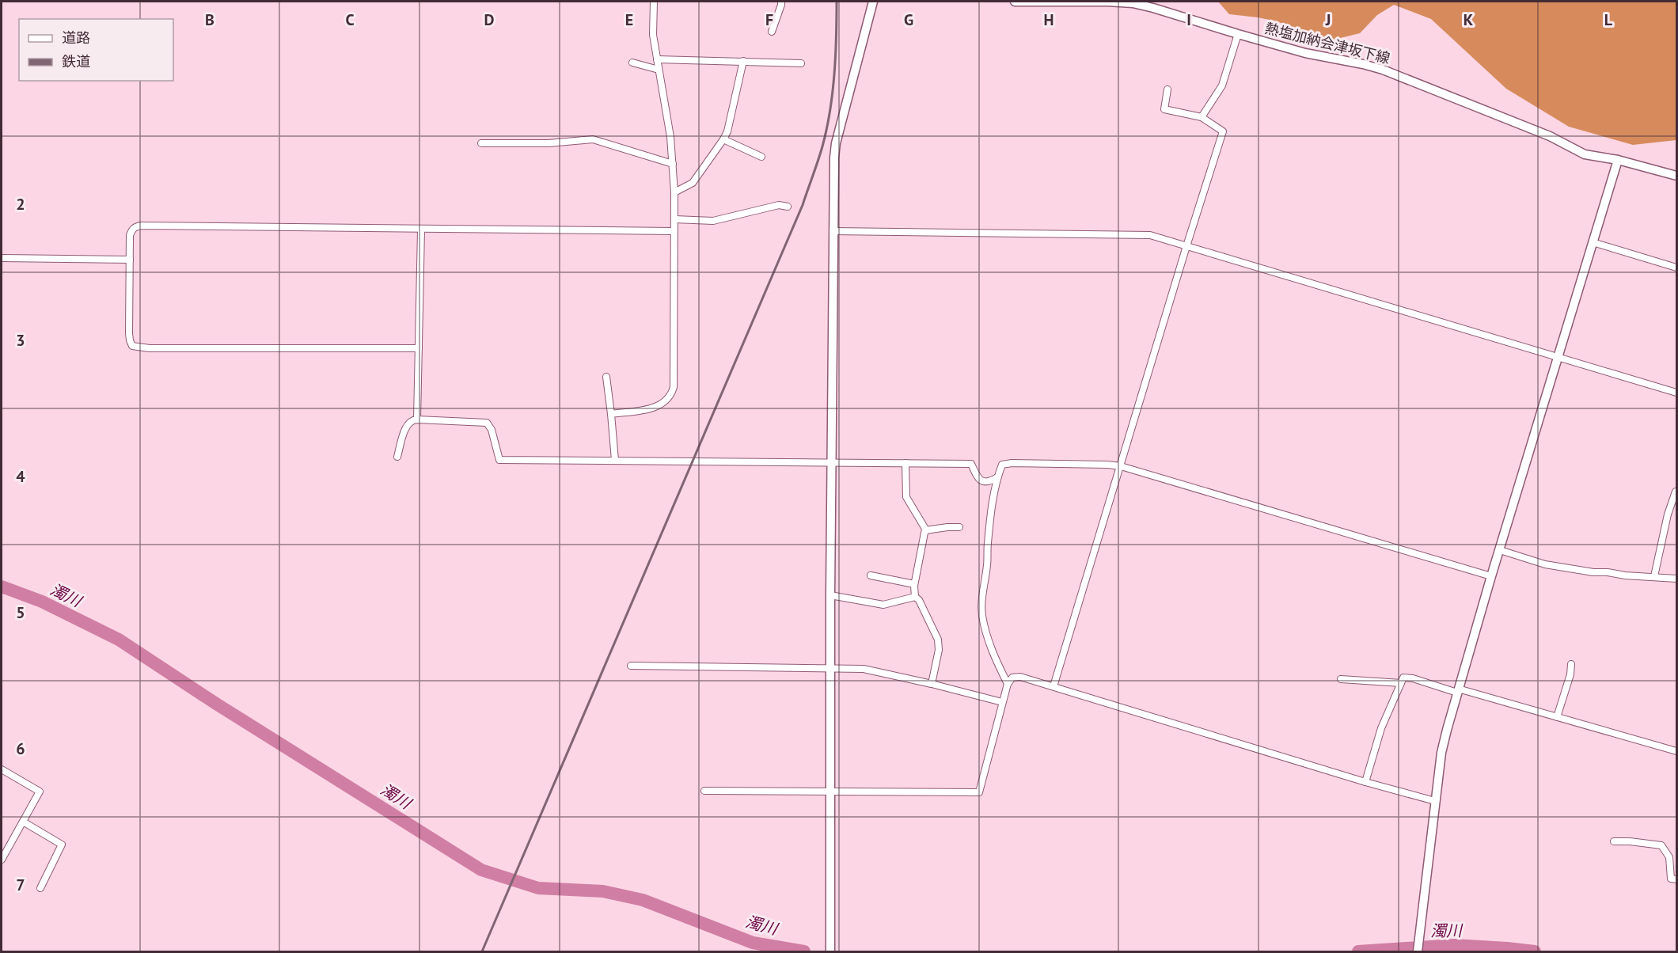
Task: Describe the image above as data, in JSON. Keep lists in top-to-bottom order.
{
  "streets": {
    "street": ["熱塩加納会津坂下線"]
  },
  "water": ["濁川"],
  "legend": ["道路", "鉄道"],
  "grid": {
    "columns": [
      "B",
      "C",
      "D",
      "E",
      "F",
      "G",
      "H",
      "I",
      "J",
      "K",
      "L"
    ],
    "rows": [
      "2",
      "3",
      "4",
      "5",
      "6",
      "7"
    ]
  }
}
